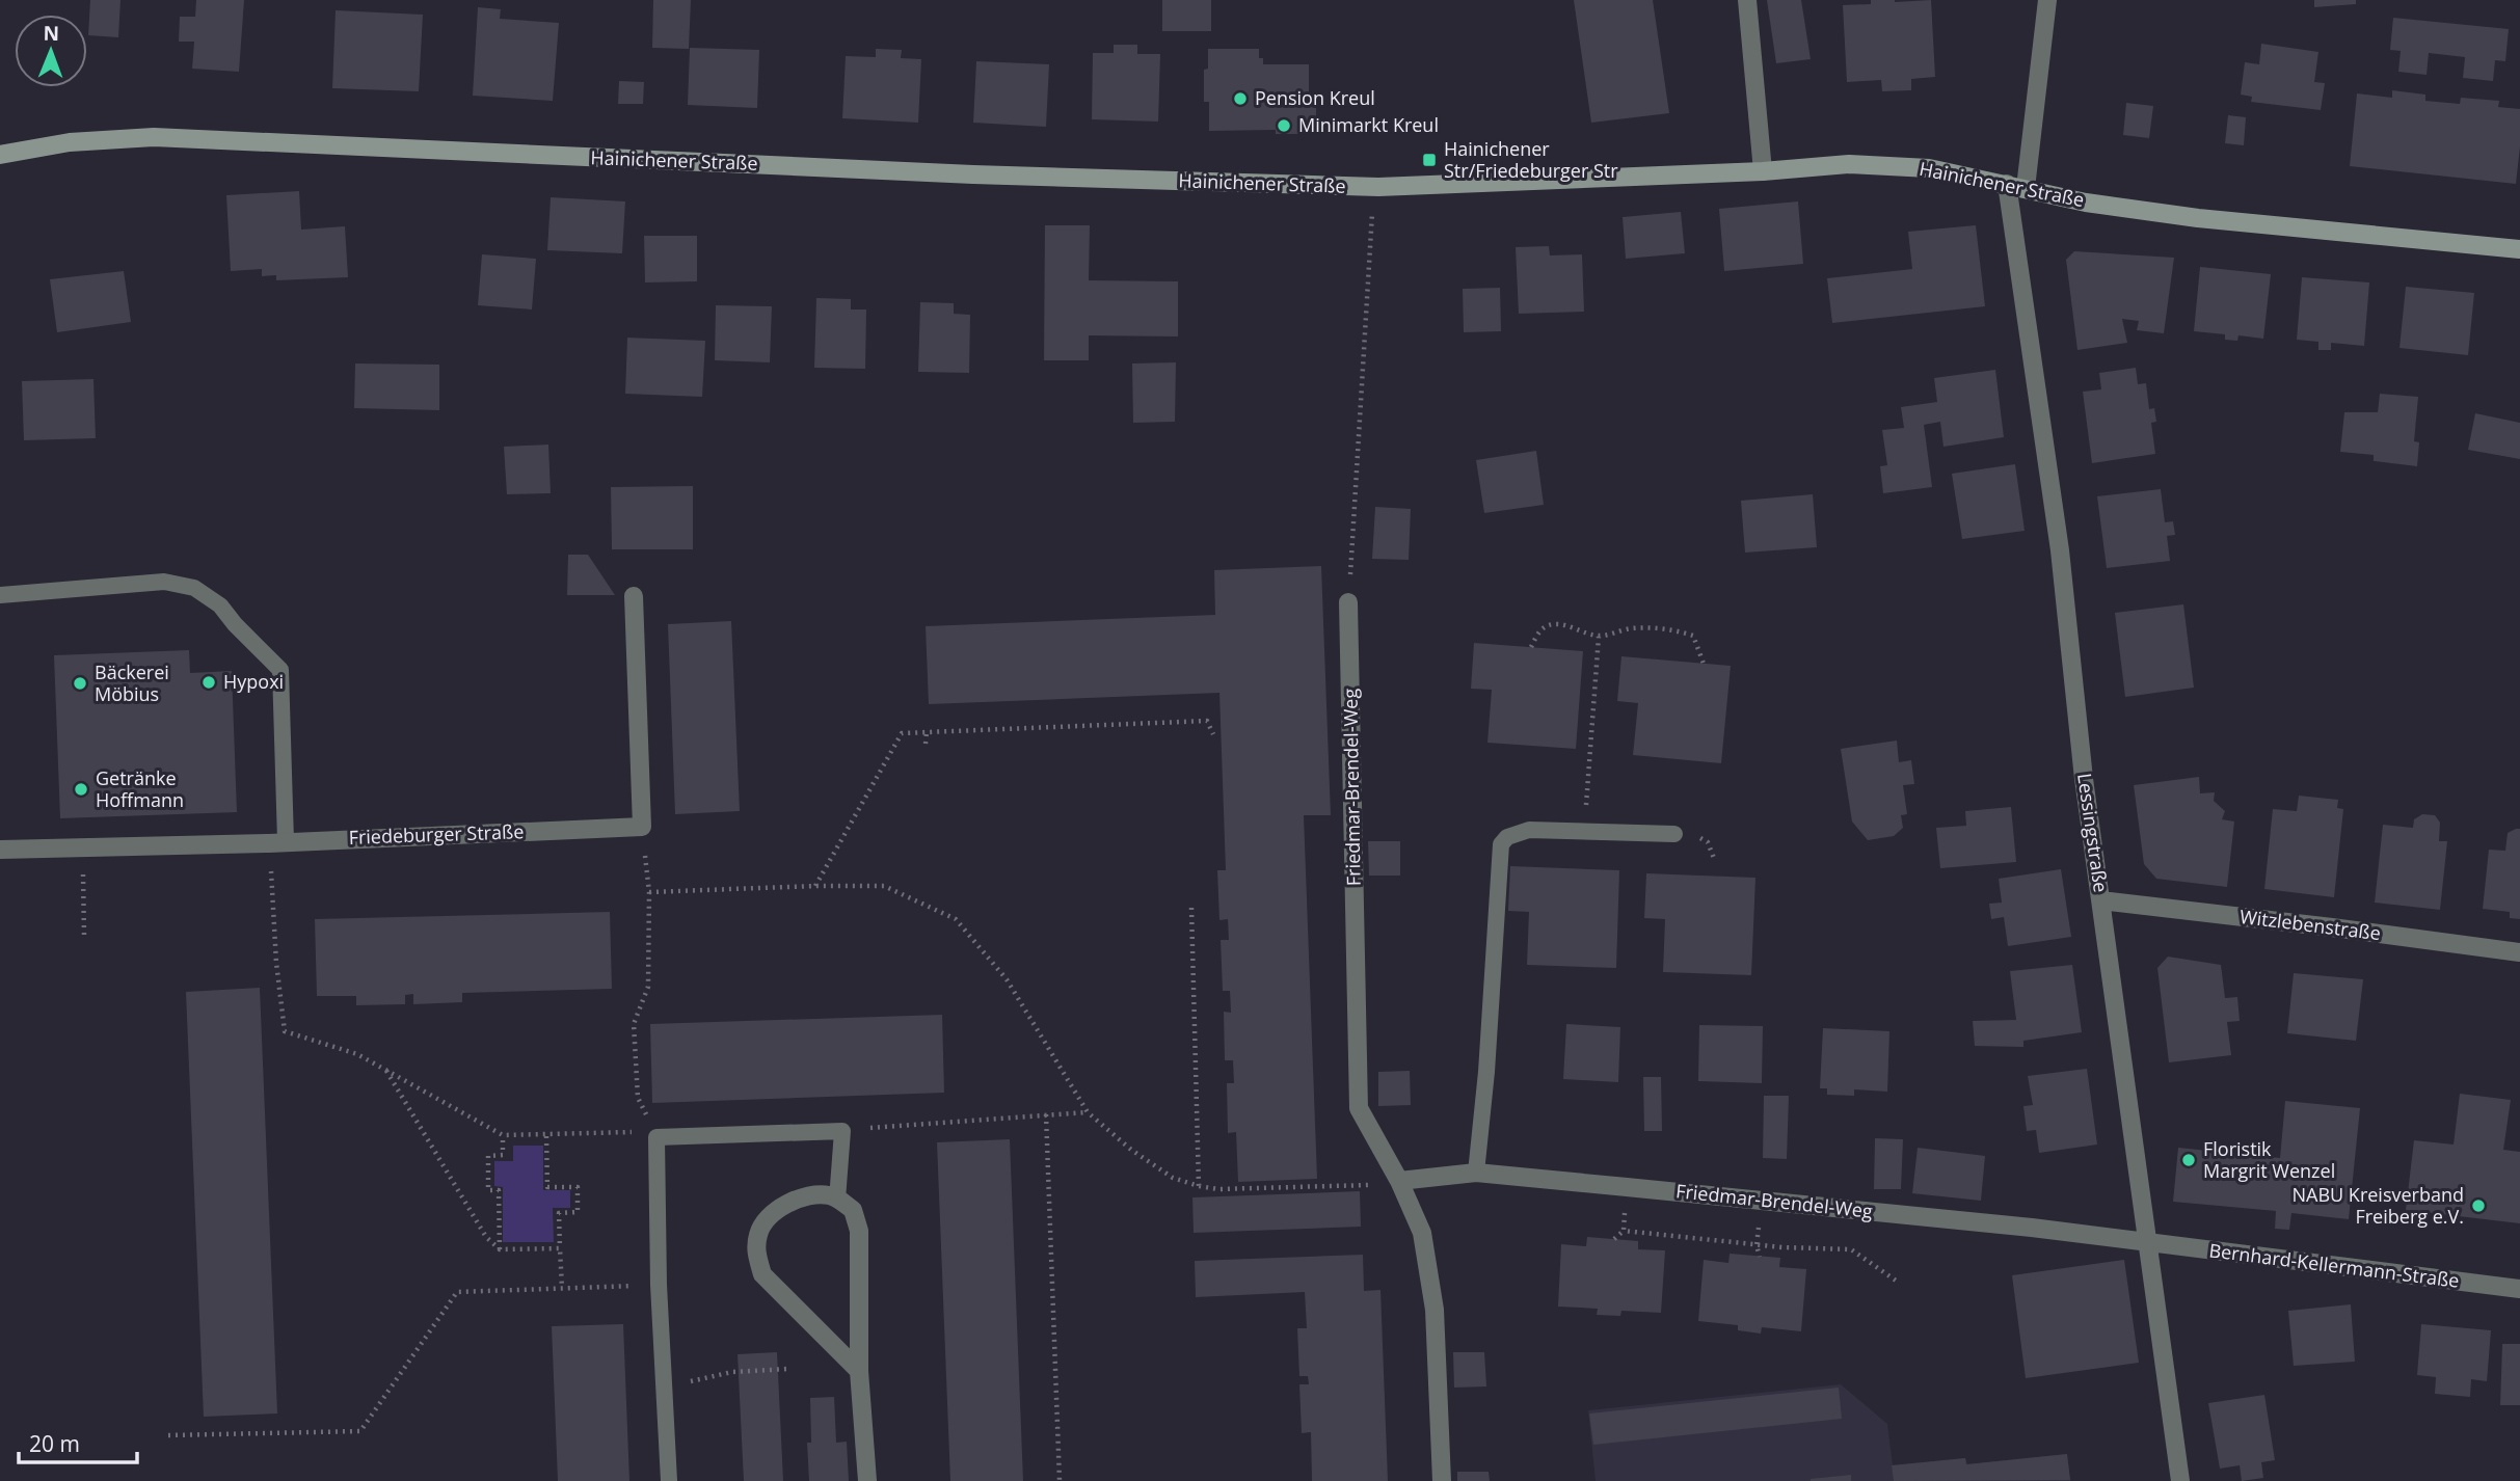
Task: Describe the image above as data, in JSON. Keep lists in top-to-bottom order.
{
  "streets": {
    "main road": ["Hainichener Straße"],
    "street": [
      "Friedmar-Brendel-Weg",
      "Lessingstraße",
      "Friedeburger Straße",
      "Witzlebenstraße",
      "Bernhard-Kellermann-Straße"
    ]
  },
  "crossings": [
    ["Hainichener Straße", "Lessingstraße"],
    ["Friedmar-Brendel-Weg", "Lessingstraße"],
    ["Friedmar-Brendel-Weg", "Bernhard-Kellermann-Straße"],
    ["Lessingstraße", "Witzlebenstraße"],
    ["Lessingstraße", "Bernhard-Kellermann-Straße"]
  ],
  "places": {
    "other": [
      "Pension Kreul",
      "Minimarkt Kreul",
      "Hypoxi",
      "Bäckerei Möbius",
      "Getränke Hoffmann",
      "Floristik Margrit Wenzel",
      "NABU Kreisverband Freiberg e.V."
    ],
    "transit": ["Hainichener Str/Friedeburger Str"]
  },
  "scale_bar": "20 m",
  "north": "top"
}
